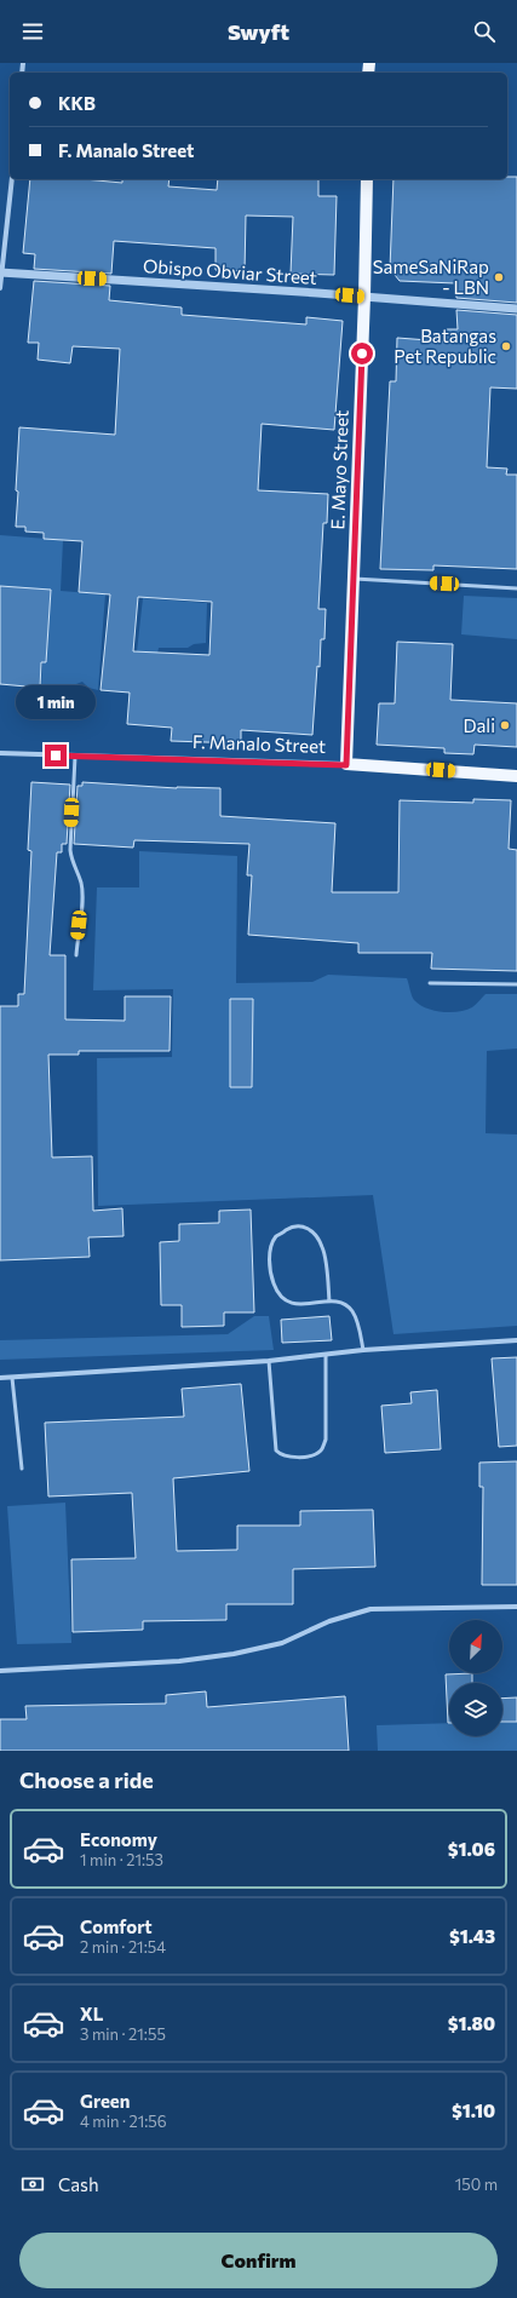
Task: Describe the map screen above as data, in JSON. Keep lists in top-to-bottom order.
{
  "streets": {
    "main road": ["E. Mayo Street", "F. Manalo Street"],
    "street": ["Obispo Obviar Street"]
  },
  "crossings": [
    ["Obispo Obviar Street", "E. Mayo Street"],
    ["E. Mayo Street", "F. Manalo Street"]
  ],
  "places": ["SameSaNiRap - LBN", "Batangas Pet Republic", "Dali"],
  "north": "top right",
  "page": {
    "header": "Swyft",
    "banner": ["KKB", "F. Manalo Street"],
    "bubble": "1 min",
    "heading": "Choose a ride",
    "list": [
      {
        "name": "Economy",
        "note": "1 min · 21:53",
        "value": "$1.06"
      },
      {
        "name": "Comfort",
        "note": "2 min · 21:54",
        "value": "$1.43"
      },
      {
        "name": "XL",
        "note": "3 min · 21:55",
        "value": "$1.80"
      },
      {
        "name": "Green",
        "note": "4 min · 21:56",
        "value": "$1.10"
      }
    ],
    "pay": ["Cash", "150 m"],
    "buttons": "Confirm"
  }
}
